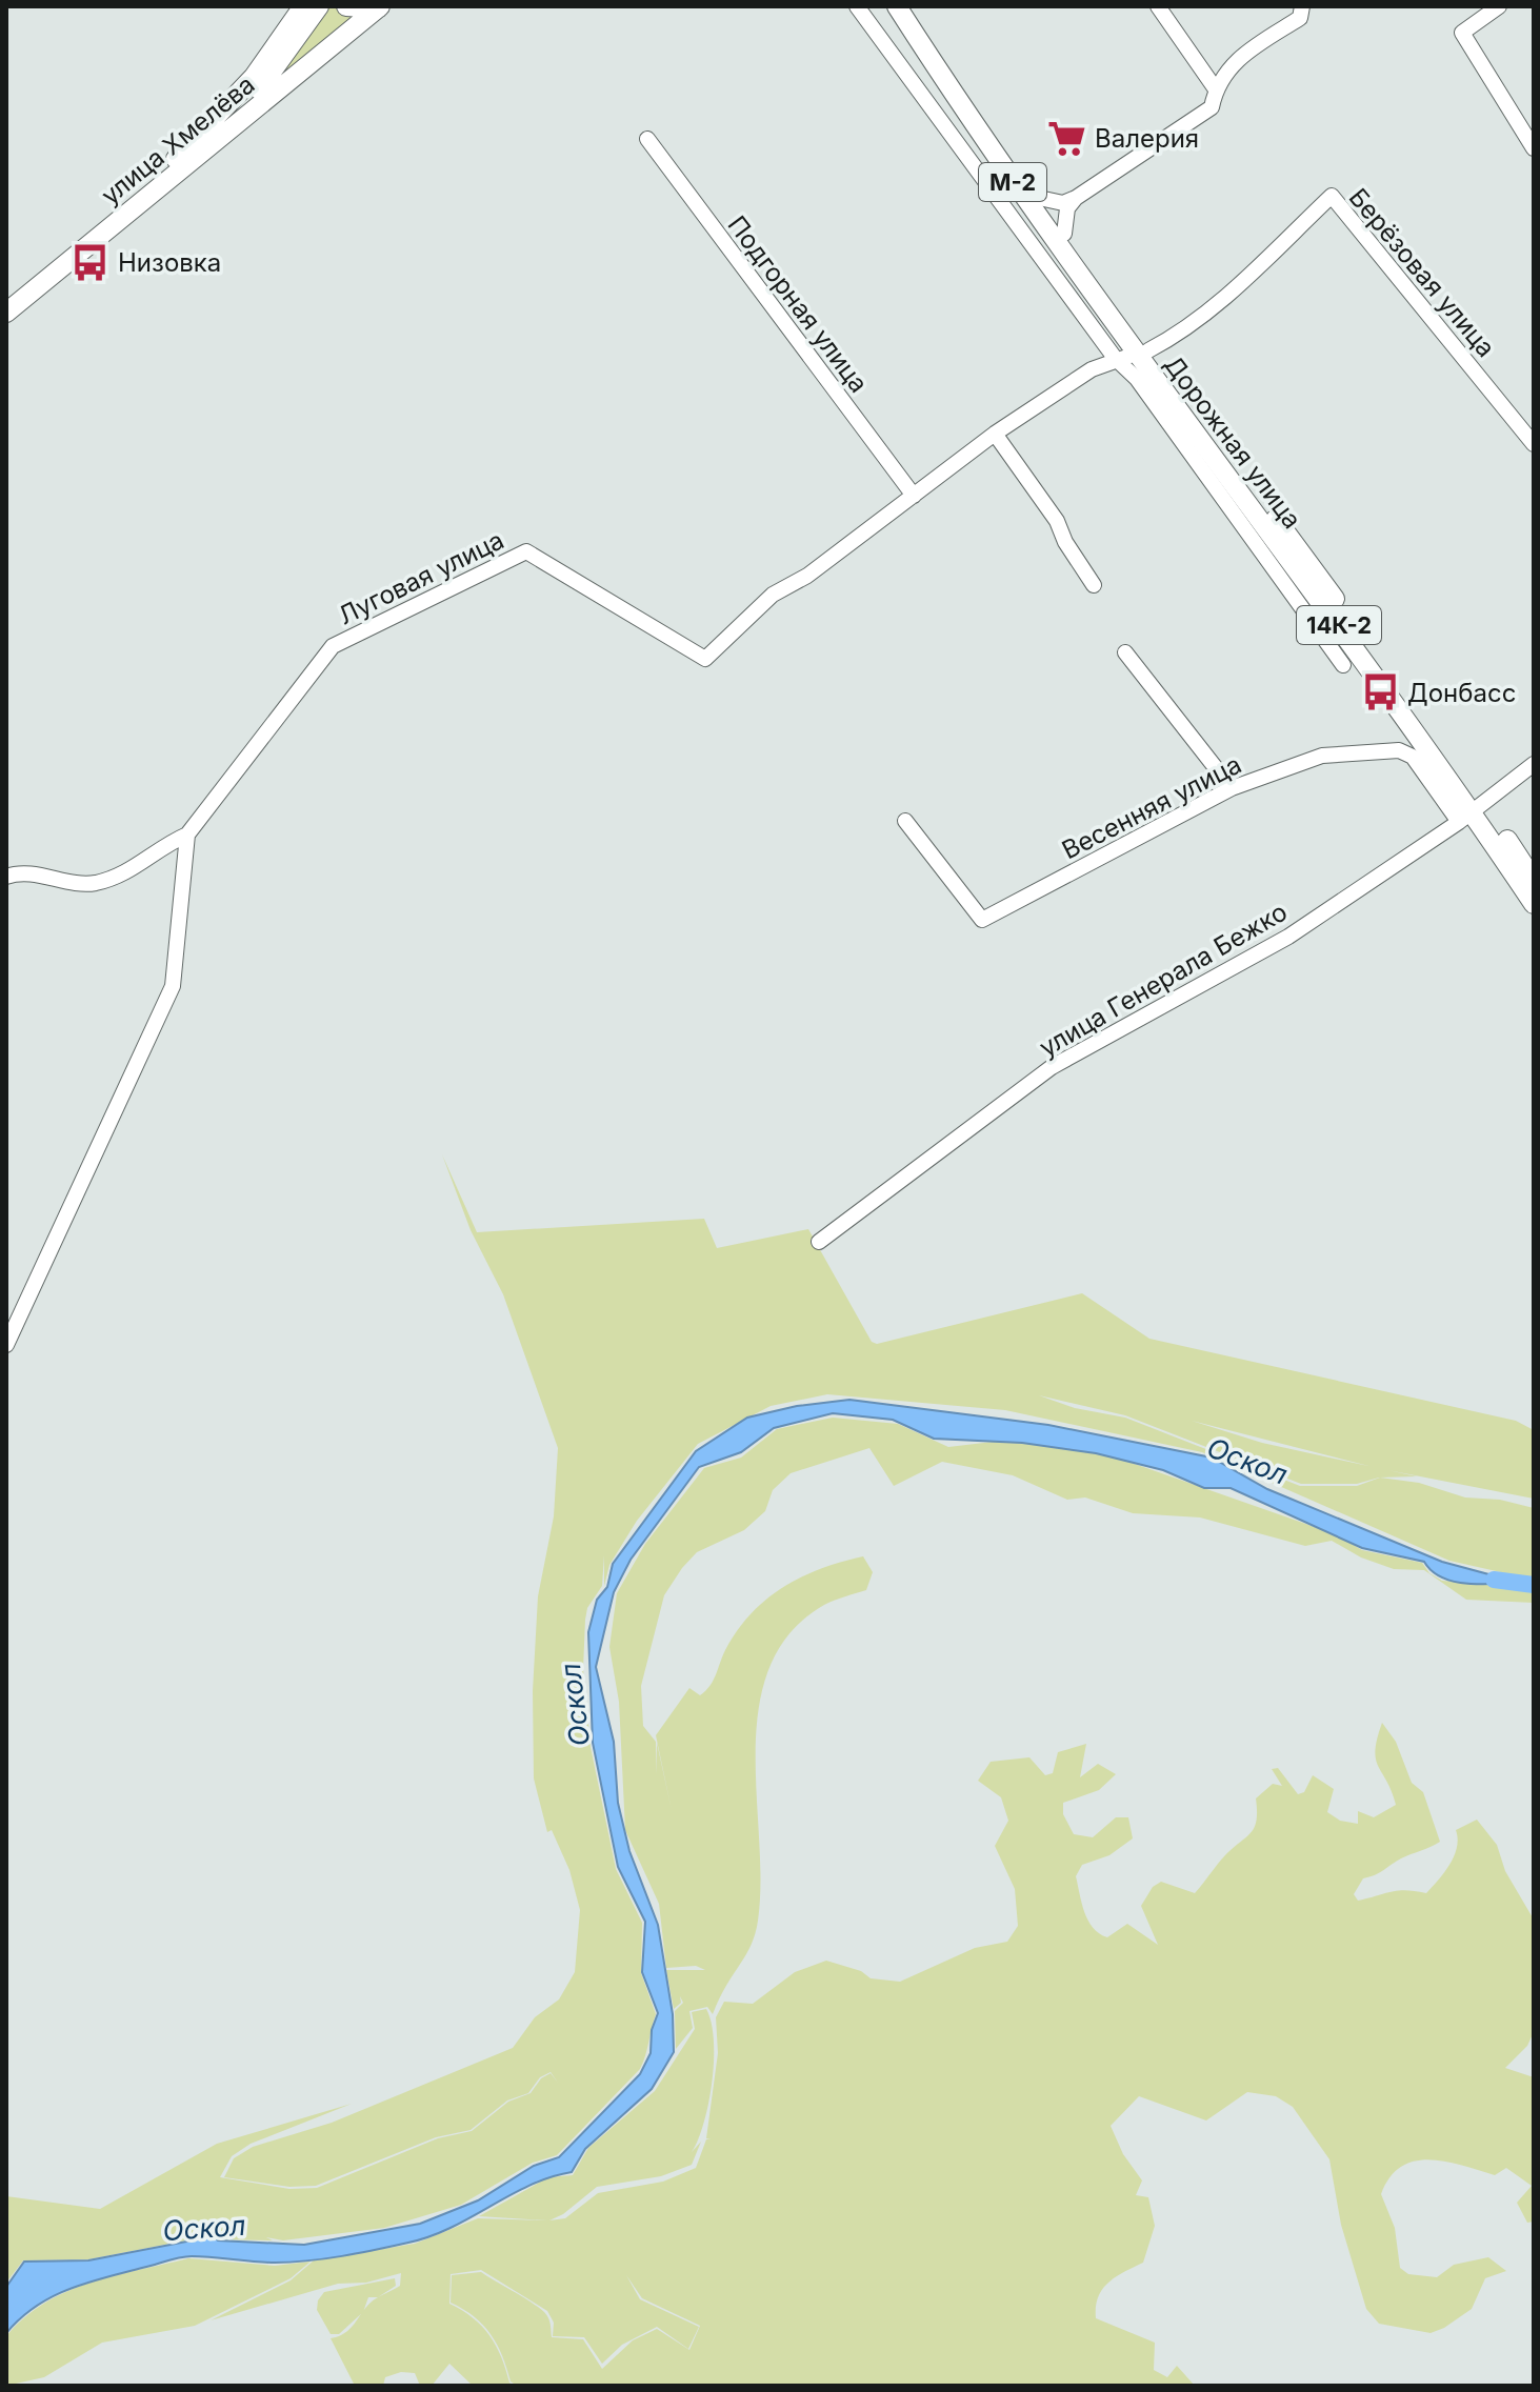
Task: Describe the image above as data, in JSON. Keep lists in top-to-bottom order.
{
  "streets": {
    "main road": [
      "улица Хмелёва",
      "М-2",
      "Дорожная улица",
      "14К-2"
    ],
    "street": [
      "Берёзовая улица",
      "Подгорная улица",
      "Луговая улица",
      "Весенняя улица",
      "улица Генерала Бежко"
    ]
  },
  "crossings": [
    ["Берёзовая улица", "Дорожная улица"],
    ["Берёзовая улица", "Луговая улица"],
    ["Подгорная улица", "Луговая улица"],
    ["Дорожная улица", "Луговая улица"],
    ["Дорожная улица", "Весенняя улица"],
    ["Дорожная улица", "улица Генерала Бежко"],
    ["Весенняя улица", "улица Генерала Бежко"]
  ],
  "water": ["Оскол"],
  "places": {
    "supermarket": ["Валерия"],
    "bus stop": ["Низовка", "Донбасс"]
  }
}
